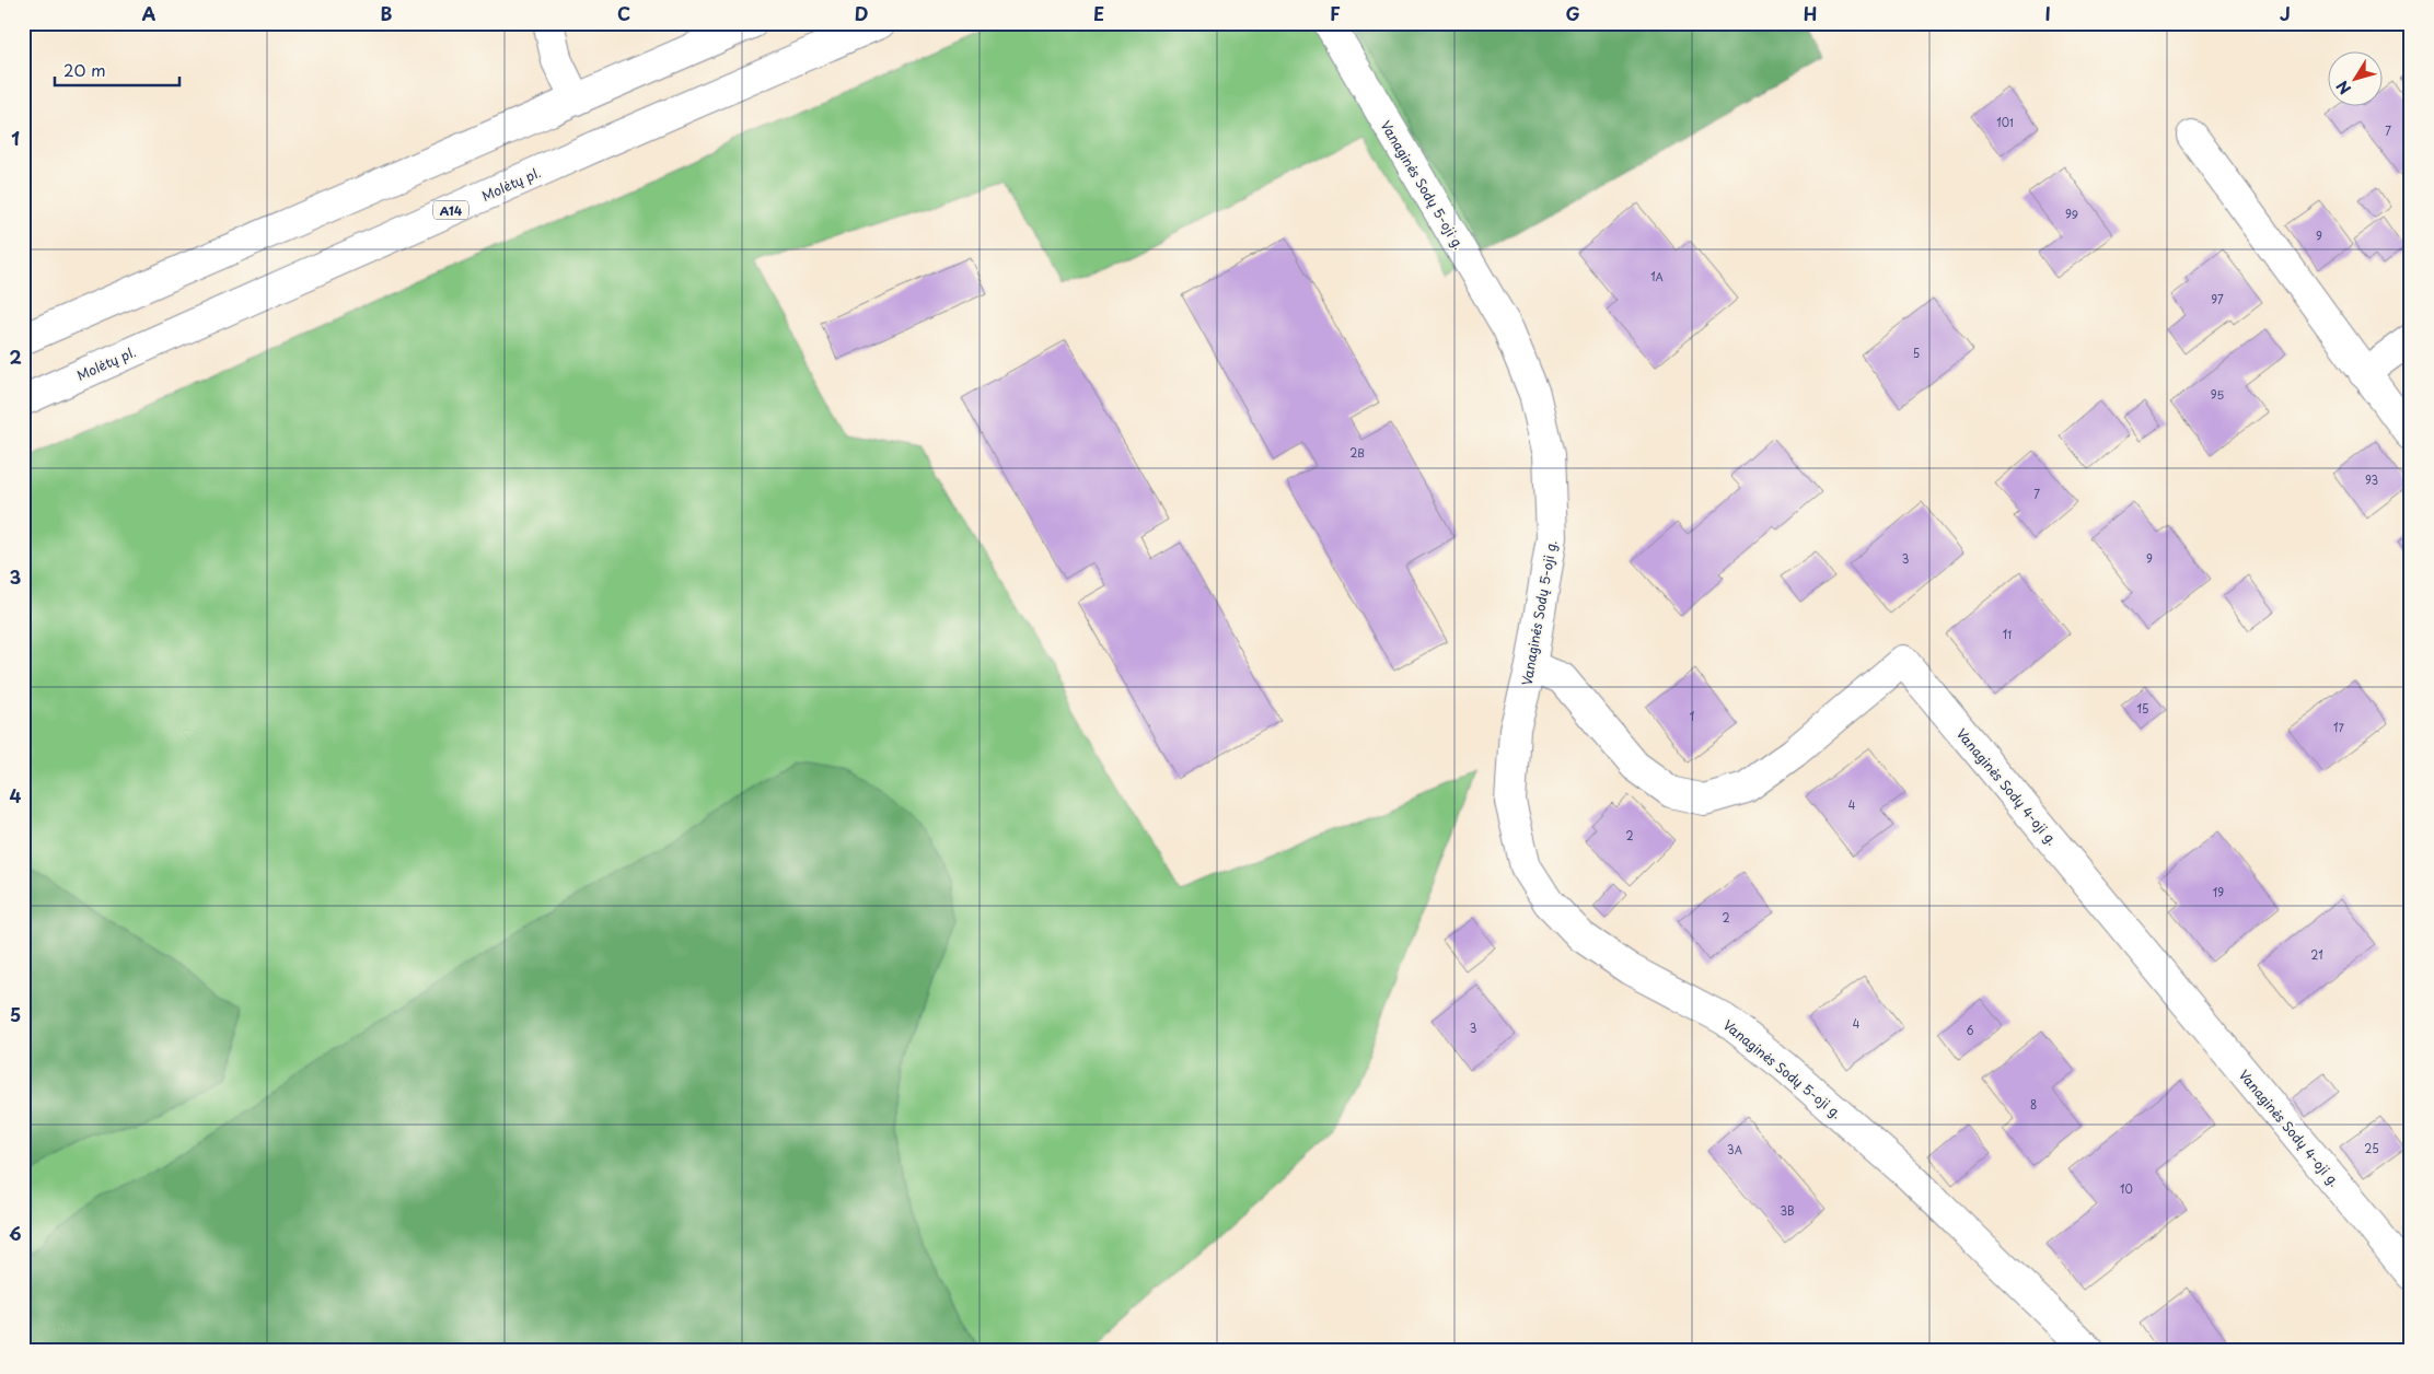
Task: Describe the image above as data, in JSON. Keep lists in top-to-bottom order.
{
  "streets": {
    "main road": [
      "Molėtų pl.",
      "Vanaginės Sodų 5-oji g.",
      "A14",
      "Vanaginės Sodų 4-oji g."
    ]
  },
  "crossings": [
    ["Vanaginės Sodų 5-oji g.", "Vanaginės Sodų 4-oji g."]
  ],
  "house_numbers": [
    "101",
    "7",
    "99",
    "9",
    "1A",
    "97",
    "5",
    "95",
    "2B",
    "93",
    "7",
    "3",
    "9",
    "11",
    "15",
    "1",
    "17",
    "4",
    "2",
    "19",
    "2",
    "21",
    "4",
    "3",
    "6",
    "8",
    "25",
    "3A",
    "10",
    "3B"
  ],
  "scale_bar": "20 m",
  "north": "bottom left",
  "grid": {
    "columns": [
      "A",
      "B",
      "C",
      "D",
      "E",
      "F",
      "G",
      "H",
      "I",
      "J"
    ],
    "rows": [
      "1",
      "2",
      "3",
      "4",
      "5",
      "6"
    ]
  }
}
